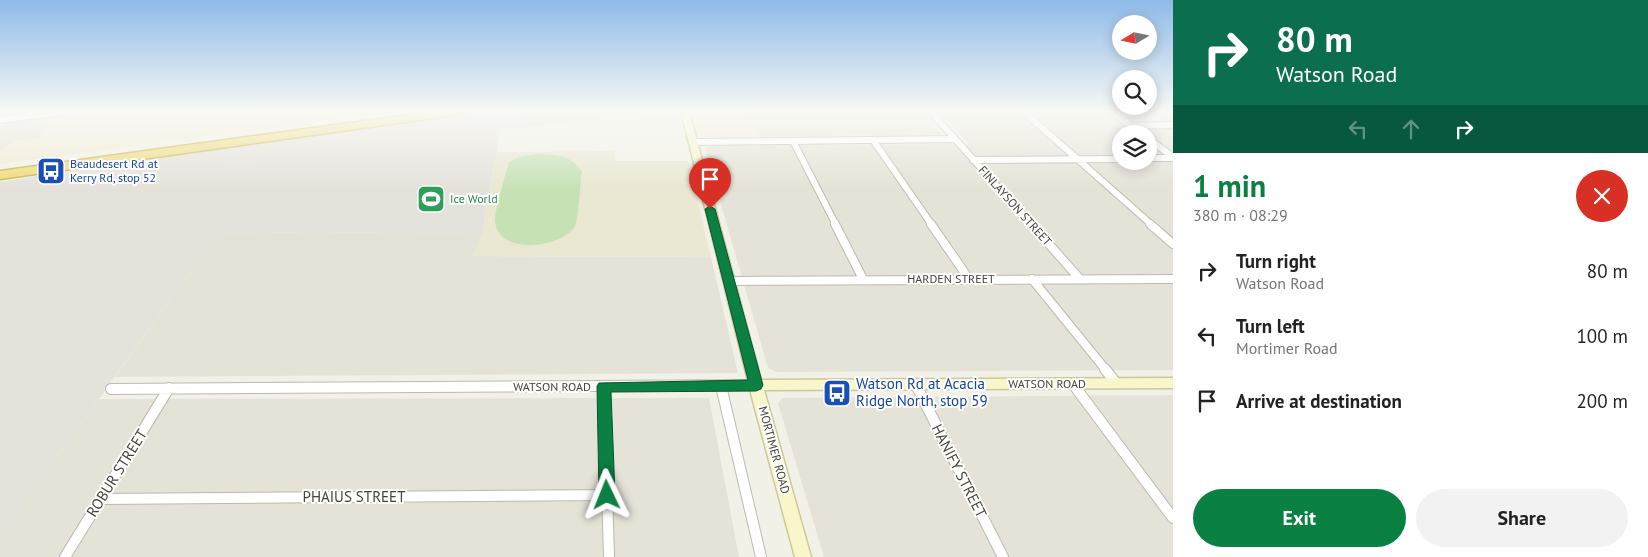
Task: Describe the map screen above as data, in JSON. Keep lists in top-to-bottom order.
{
  "streets": {
    "main road": ["WATSON ROAD", "MORTIMER ROAD"],
    "street": [
      "FINLAYSON STREET",
      "HARDEN STREET",
      "HANIFY STREET",
      "ROBUR STREET",
      "PHAIUS STREET"
    ]
  },
  "crossings": [
    ["FINLAYSON STREET", "HARDEN STREET"],
    ["HARDEN STREET", "MORTIMER ROAD"],
    ["WATSON ROAD", "MORTIMER ROAD"],
    ["WATSON ROAD", "HANIFY STREET"],
    ["WATSON ROAD", "ROBUR STREET"],
    ["ROBUR STREET", "PHAIUS STREET"]
  ],
  "places": {
    "bus stop": ["Beaudesert Rd at Kerry Rd, stop 52", "Watson Rd at Acacia Ridge North, stop 59"],
    "sports": ["Ice World"]
  },
  "north": "left",
  "page": {
    "turn": ["80 m", "Watson Road"],
    "heading": ["1 min", "380 m · 08:29"],
    "list": [
      {
        "name": "Turn right",
        "note": "Watson Road",
        "value": "80 m"
      },
      {
        "name": "Turn left",
        "note": "Mortimer Road",
        "value": "100 m"
      },
      {
        "name": "Arrive at destination",
        "value": "200 m"
      }
    ],
    "buttons": ["Exit", "Share"]
  }
}
